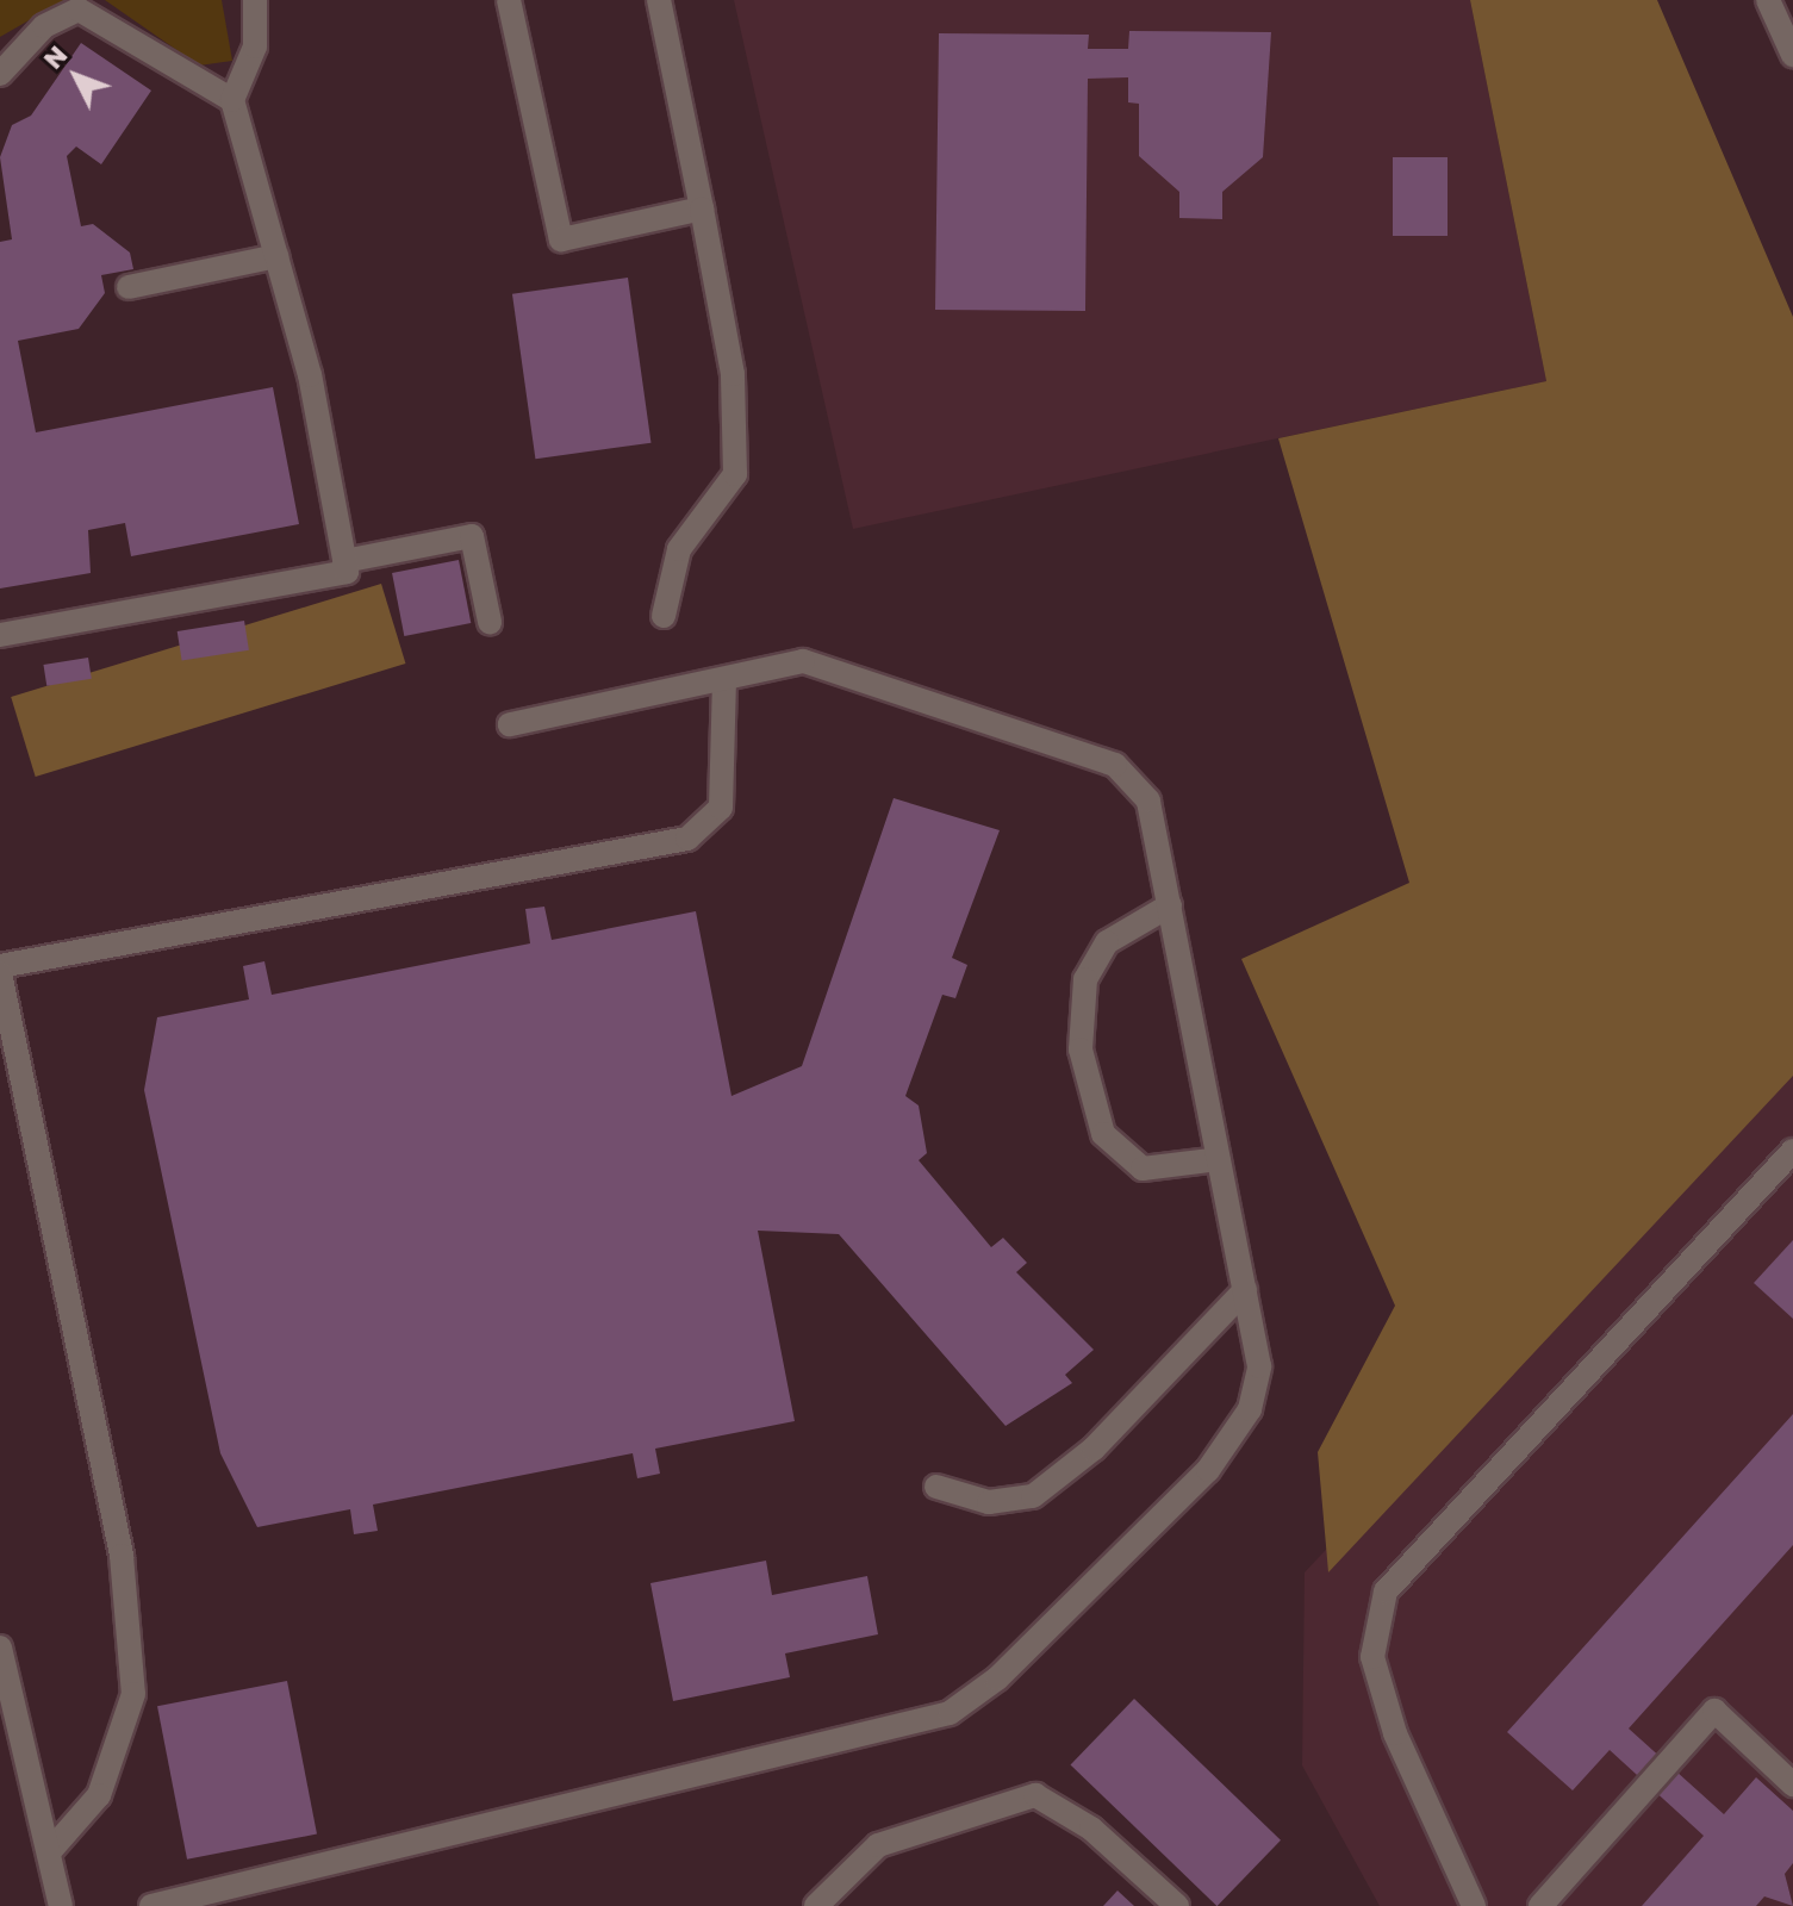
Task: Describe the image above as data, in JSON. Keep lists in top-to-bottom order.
{
  "north": "top left"
}
